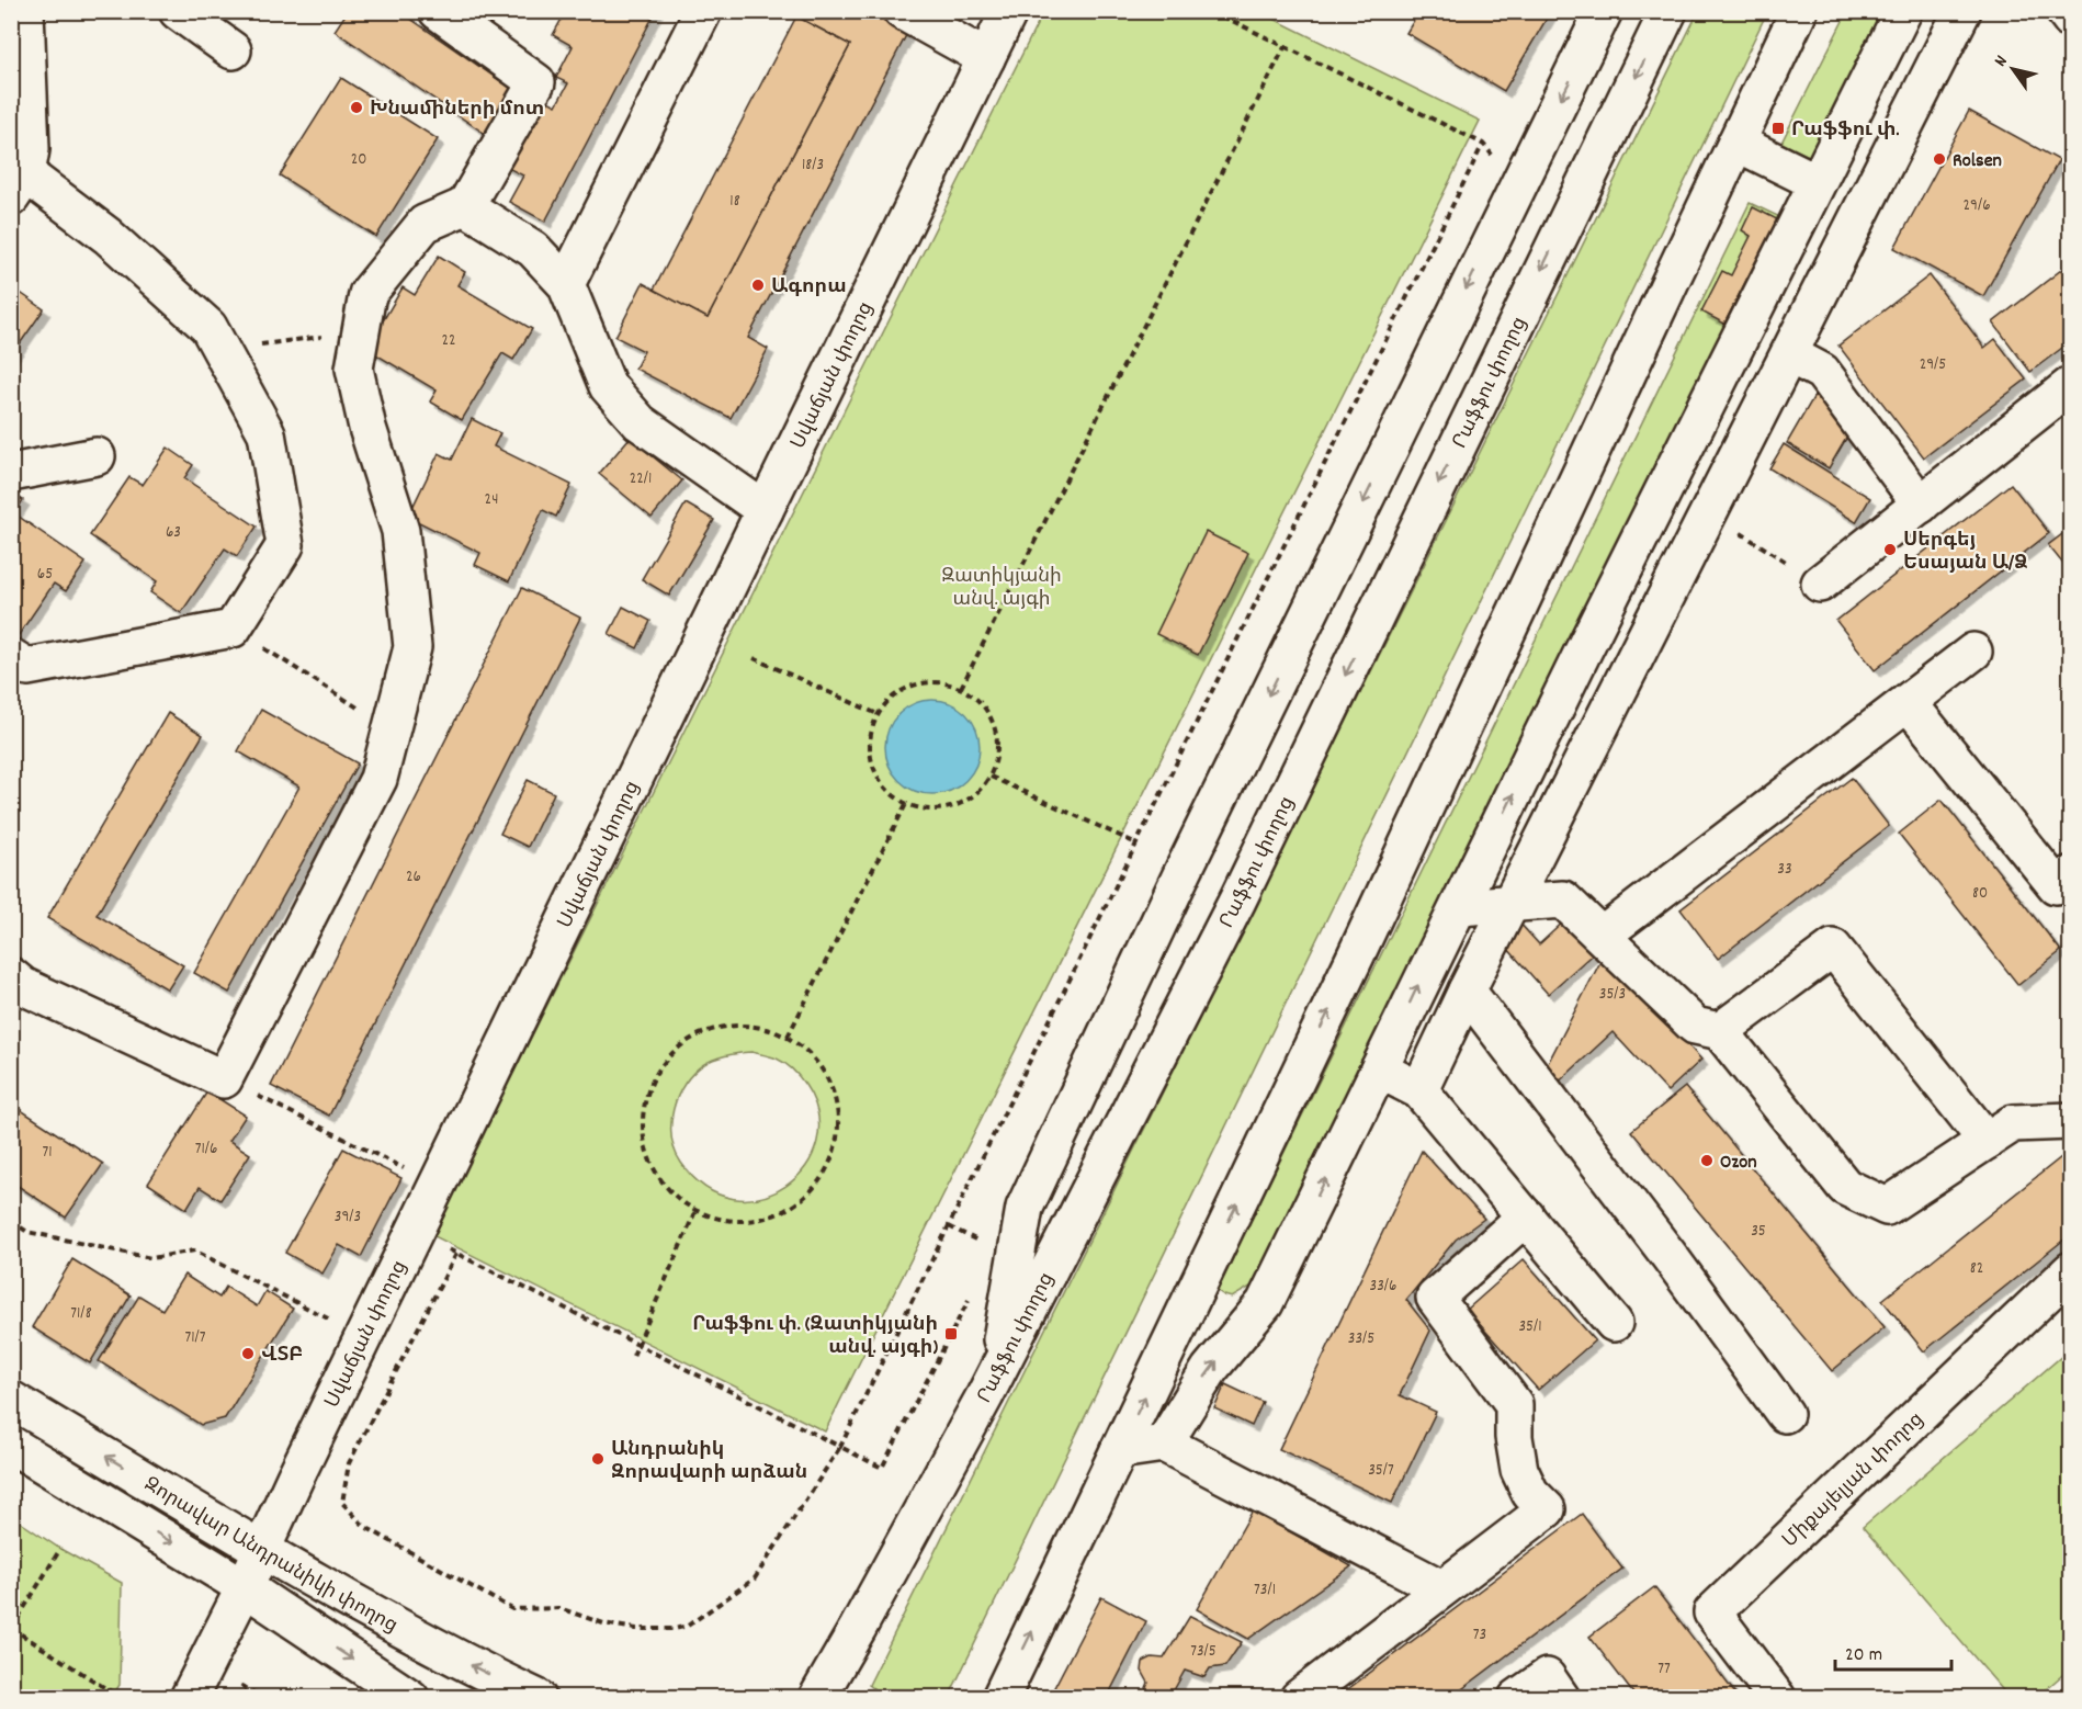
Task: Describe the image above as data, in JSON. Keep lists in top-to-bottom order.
{
  "streets": {
    "main road": [
      "Սվաճյան փողոց",
      "Րաֆֆու փողոց",
      "Միքայելյան փողոց",
      "Զորավար Անդրանիկի փողոց"
    ]
  },
  "crossings": [
    ["Սվաճյան փողոց", "Զորավար Անդրանիկի փողոց"]
  ],
  "parks": ["Զատիկյանի անվ. այգի"],
  "places": {
    "other": [
      "Խնամիների մոտ",
      "Rolsen",
      "Ագորա",
      "Սերգեյ Եսայան Ա/Ձ",
      "Ozon",
      "ՎՏԲ",
      "Անդրանիկ Զորավարի արձան"
    ],
    "transit": ["Րաֆֆու փ.", "Րաֆֆու փ. (Զատիկյանի անվ. այգի)"]
  },
  "house_numbers": [
    "20",
    "18/3",
    "18",
    "29/6",
    "22",
    "29/5",
    "22/1",
    "24",
    "63",
    "65",
    "33",
    "26",
    "80",
    "35/3",
    "71/6",
    "71",
    "39/3",
    "35",
    "82",
    "33/6",
    "71/8",
    "35/1",
    "71/7",
    "33/5",
    "35/7",
    "73/1",
    "73",
    "73/5",
    "77"
  ],
  "scale_bar": "20 m",
  "north": "top left"
}
